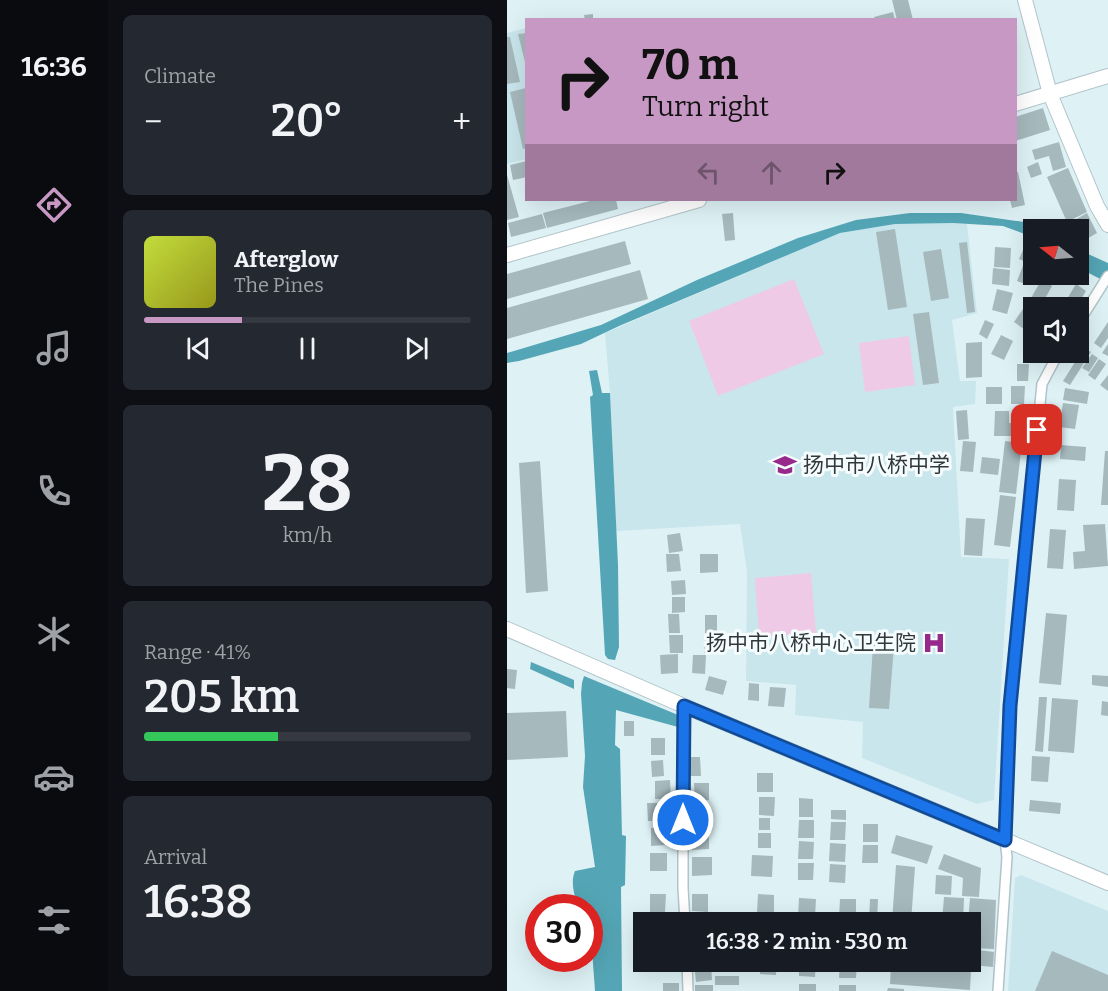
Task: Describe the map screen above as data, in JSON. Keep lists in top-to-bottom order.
{
  "places": {
    "school or university": ["扬中市八桥中学"],
    "hospital": ["扬中市八桥中心卫生院"]
  },
  "north": "left",
  "page": {
    "tabs": "16:36",
    "tile": [
      "Climate",
      ["28", "km/h"],
      ["Range · 41%", "205 km"],
      ["Arrival", "16:38"]
    ],
    "turn": ["70 m", "Turn right"],
    "heat": ["−", "20°", "+"],
    "song": ["Afterglow", "The Pines"],
    "limit": "30",
    "trip": "16:38 · 2 min · 530 m"
  }
}
